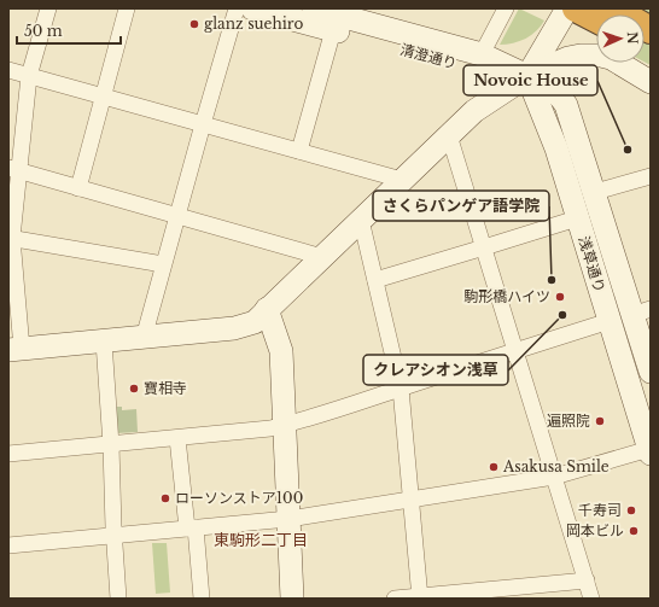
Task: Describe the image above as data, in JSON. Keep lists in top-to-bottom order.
{
  "streets": {
    "main road": ["清澄通り", "浅草通り"]
  },
  "crossings": [
    ["清澄通り", "浅草通り"]
  ],
  "districts": ["東駒形二丁目"],
  "places": [
    "glanz suehiro",
    "Novoic House",
    "さくらパンゲア語学院",
    "駒形橋ハイツ",
    "クレアシオン浅草",
    "寶相寺",
    "遍照院",
    "Asakusa Smile",
    "ローソンストア100",
    "千寿司",
    "岡本ビル"
  ],
  "scale_bar": "50 m",
  "north": "right"
}
